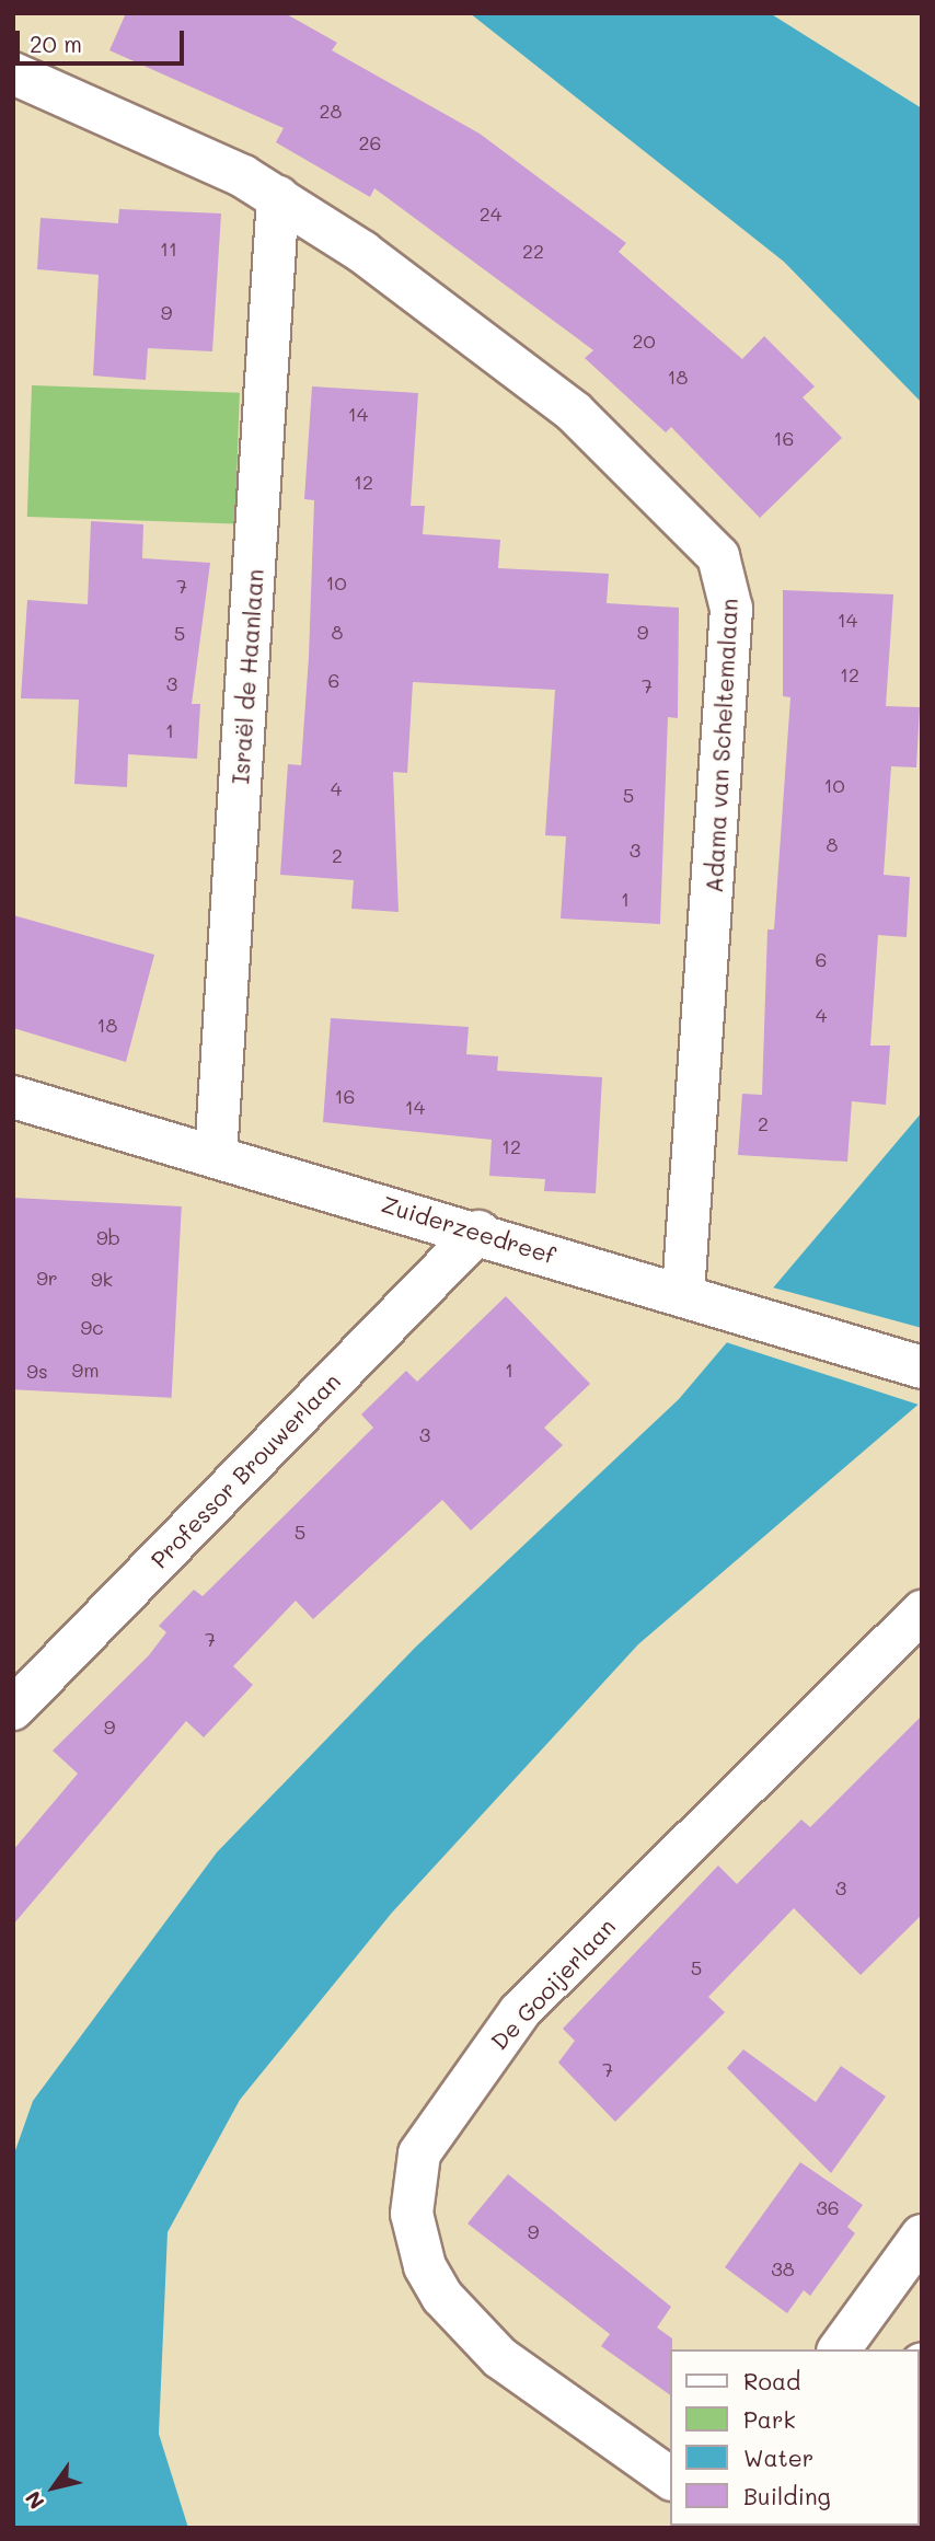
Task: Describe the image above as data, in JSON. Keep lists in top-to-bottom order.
{
  "streets": {
    "street": [
      "Israël de Haanlaan",
      "Adama van Scheltemalaan",
      "Zuiderzeedreef",
      "Professor Brouwerlaan",
      "De Gooijerlaan"
    ]
  },
  "crossings": [
    ["Israël de Haanlaan", "Adama van Scheltemalaan"],
    ["Israël de Haanlaan", "Zuiderzeedreef"],
    ["Adama van Scheltemalaan", "Zuiderzeedreef"],
    ["Zuiderzeedreef", "Professor Brouwerlaan"]
  ],
  "house_numbers": [
    "28",
    "26",
    "24",
    "11",
    "22",
    "9",
    "20",
    "18",
    "14",
    "16",
    "12",
    "10",
    "7",
    "14",
    "8",
    "9",
    "5",
    "12",
    "6",
    "3",
    "7",
    "1",
    "10",
    "4",
    "5",
    "8",
    "3",
    "2",
    "1",
    "6",
    "4",
    "18",
    "16",
    "14",
    "2",
    "12",
    "9b",
    "9r",
    "9k",
    "9c",
    "9m",
    "1",
    "9s",
    "3",
    "5",
    "7",
    "9",
    "3",
    "5",
    "7",
    "36",
    "9",
    "38"
  ],
  "legend": [
    "Road",
    "Park",
    "Water",
    "Building"
  ],
  "scale_bar": "20 m",
  "north": "bottom left"
}
